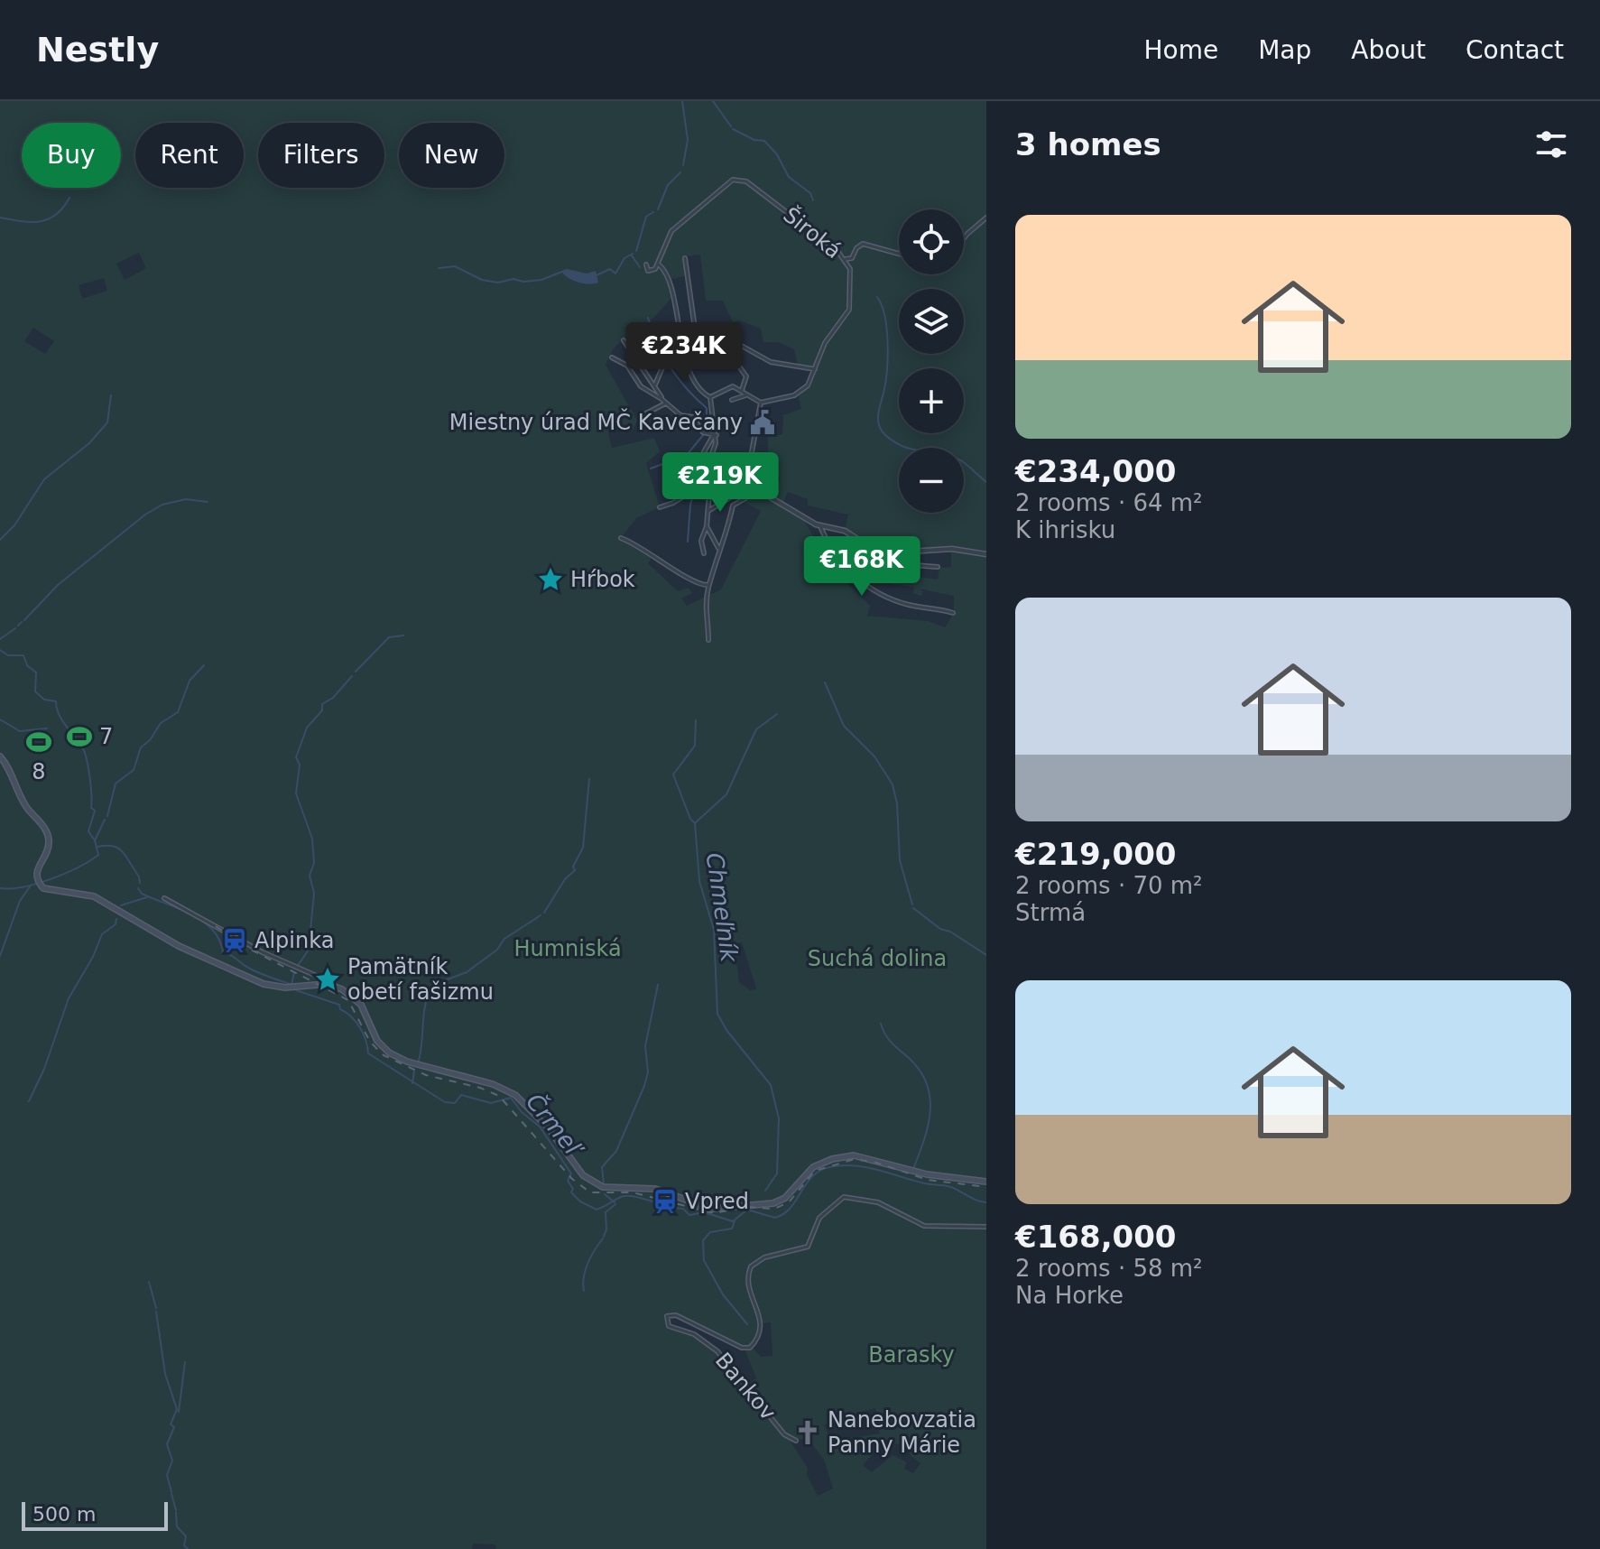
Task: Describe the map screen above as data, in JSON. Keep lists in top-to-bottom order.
{
  "streets": {
    "street": ["Široká", "Bankov"]
  },
  "water": ["Chmeľník", "Črmeľ"],
  "parks": ["Humniská", "Suchá dolina", "Barasky"],
  "places": {
    "public building": ["Miestny úrad MČ Kavečany"],
    "place": ["Hŕbok", "Pamätník obetí fašizmu"],
    "sports": ["7", "8"],
    "station": ["Alpinka", "Vpred"],
    "church": ["Nanebovzatia Panny Márie"]
  },
  "scale_bar": "500 m",
  "page": {
    "header": "Nestly",
    "nav": [
      "Home",
      "Map",
      "About",
      "Contact"
    ],
    "heading": "3 homes",
    "chip": [
      "Buy",
      "Rent",
      "Filters",
      "New"
    ],
    "list": [
      {
        "name": "€234,000",
        "note": "2 rooms · 64 m² · K ihrisku"
      },
      {
        "name": "€219,000",
        "note": "2 rooms · 70 m² · Strmá"
      },
      {
        "name": "€168,000",
        "note": "2 rooms · 58 m² · Na Horke"
      }
    ],
    "map_buttons": ["+", "−"],
    "price": ["€234K", "€219K", "€168K"],
    "scale": "500 m"
  }
}
